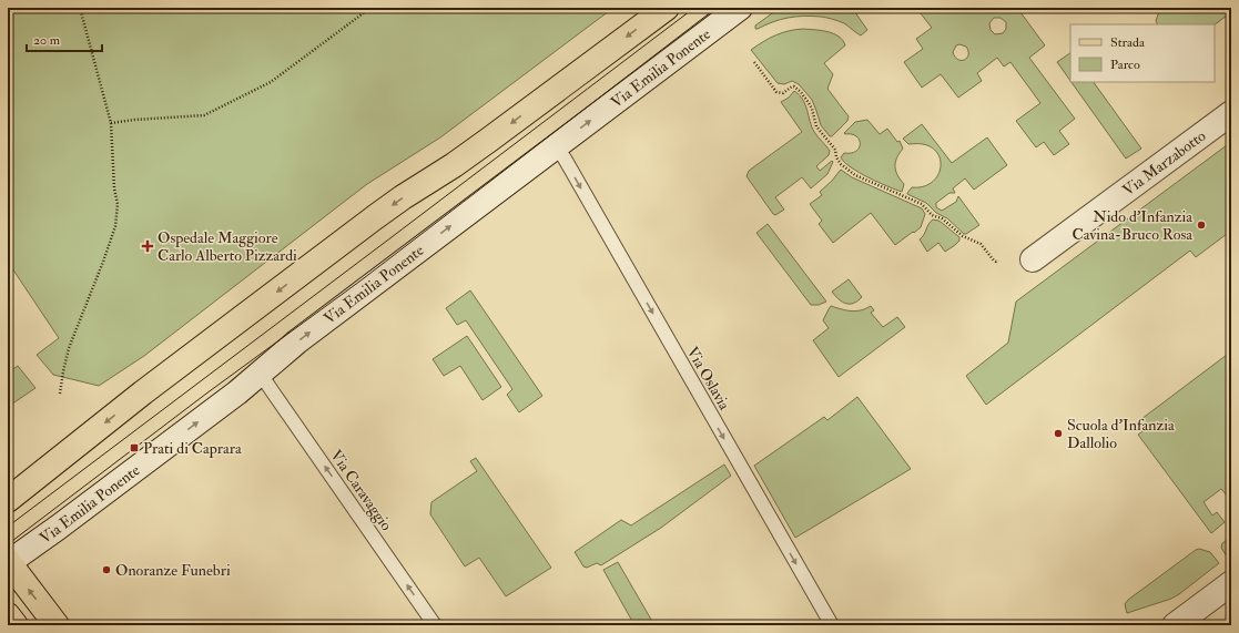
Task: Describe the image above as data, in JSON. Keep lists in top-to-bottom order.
{
  "streets": {
    "street": ["Via Emilia Ponente", "Via Marzabotto"],
    "lane": ["Via Oslavia", "Via Caravaggio"]
  },
  "crossings": [
    ["Via Emilia Ponente", "Via Oslavia"],
    ["Via Emilia Ponente", "Via Caravaggio"]
  ],
  "one_way": ["Via Emilia Ponente", "Via Oslavia", "Via Caravaggio"],
  "places": {
    "other": ["Nido d'Infanzia Cavina-Bruco Rosa", "Scuola d'Infanzia Dallolio", "Onoranze Funebri"],
    "health": ["Ospedale Maggiore Carlo Alberto Pizzardi"],
    "transit": ["Prati di Caprara"]
  },
  "legend": ["Strada", "Parco"],
  "scale_bar": "20 m"
}
